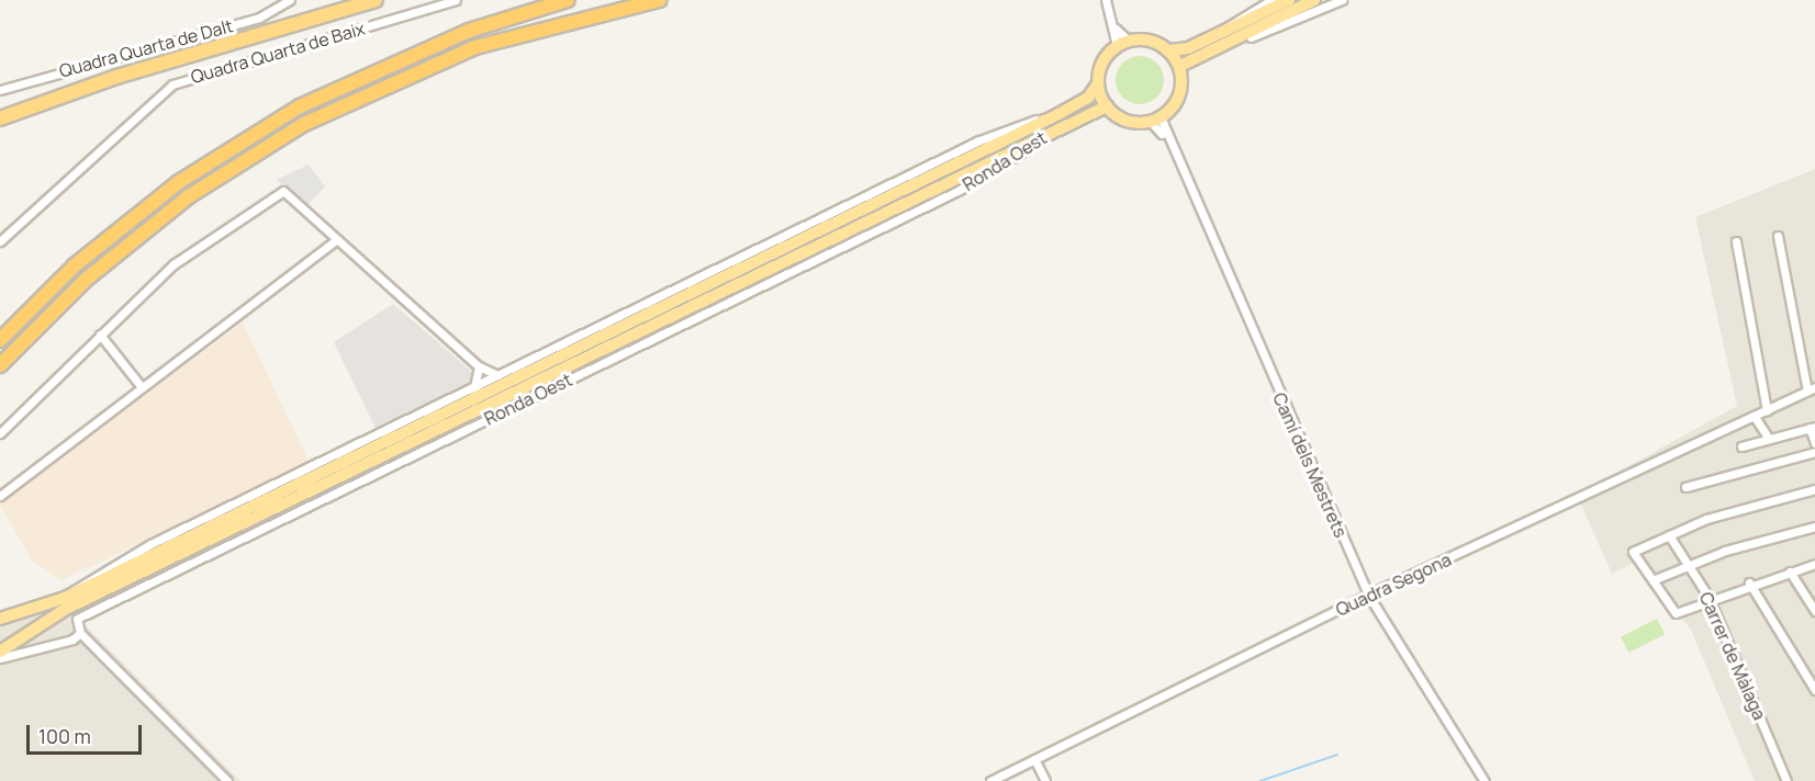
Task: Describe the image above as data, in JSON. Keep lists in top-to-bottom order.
{
  "streets": {
    "main road": ["Ronda Oest"],
    "street": [
      "Quadra Quarta de Dalt",
      "Quadra Quarta de Baix",
      "Camí dels Mestrets",
      "Quadra Segona",
      "Carrer de Màlaga"
    ]
  },
  "crossings": [
    ["Ronda Oest", "Camí dels Mestrets"],
    ["Camí dels Mestrets", "Quadra Segona"]
  ],
  "scale_bar": "100 m"
}
